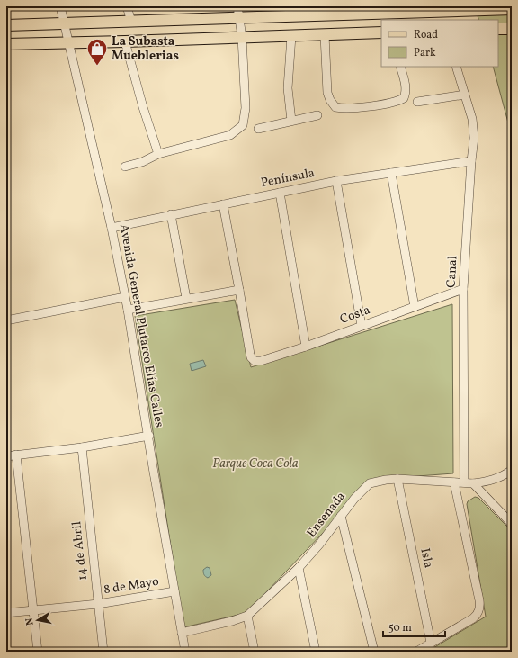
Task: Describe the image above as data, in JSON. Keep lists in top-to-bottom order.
{
  "streets": {
    "street": [
      "Península",
      "Canal",
      "Costa",
      "Avenida General Plutarco Elías Calles",
      "Ensenada",
      "14 de Abril",
      "Isla",
      "8 de Mayo"
    ]
  },
  "crossings": [
    ["Península", "Canal"],
    ["Península", "Avenida General Plutarco Elías Calles"],
    ["Canal", "Costa"],
    ["Canal", "Ensenada"],
    ["Avenida General Plutarco Elías Calles", "Ensenada"],
    ["Avenida General Plutarco Elías Calles", "8 de Mayo"],
    ["Ensenada", "Isla"],
    ["14 de Abril", "8 de Mayo"]
  ],
  "parks": ["Parque Coca Cola"],
  "places": {
    "shop": ["La Subasta Mueblerias"]
  },
  "legend": ["Road", "Park"],
  "scale_bar": "50 m",
  "north": "left"
}
